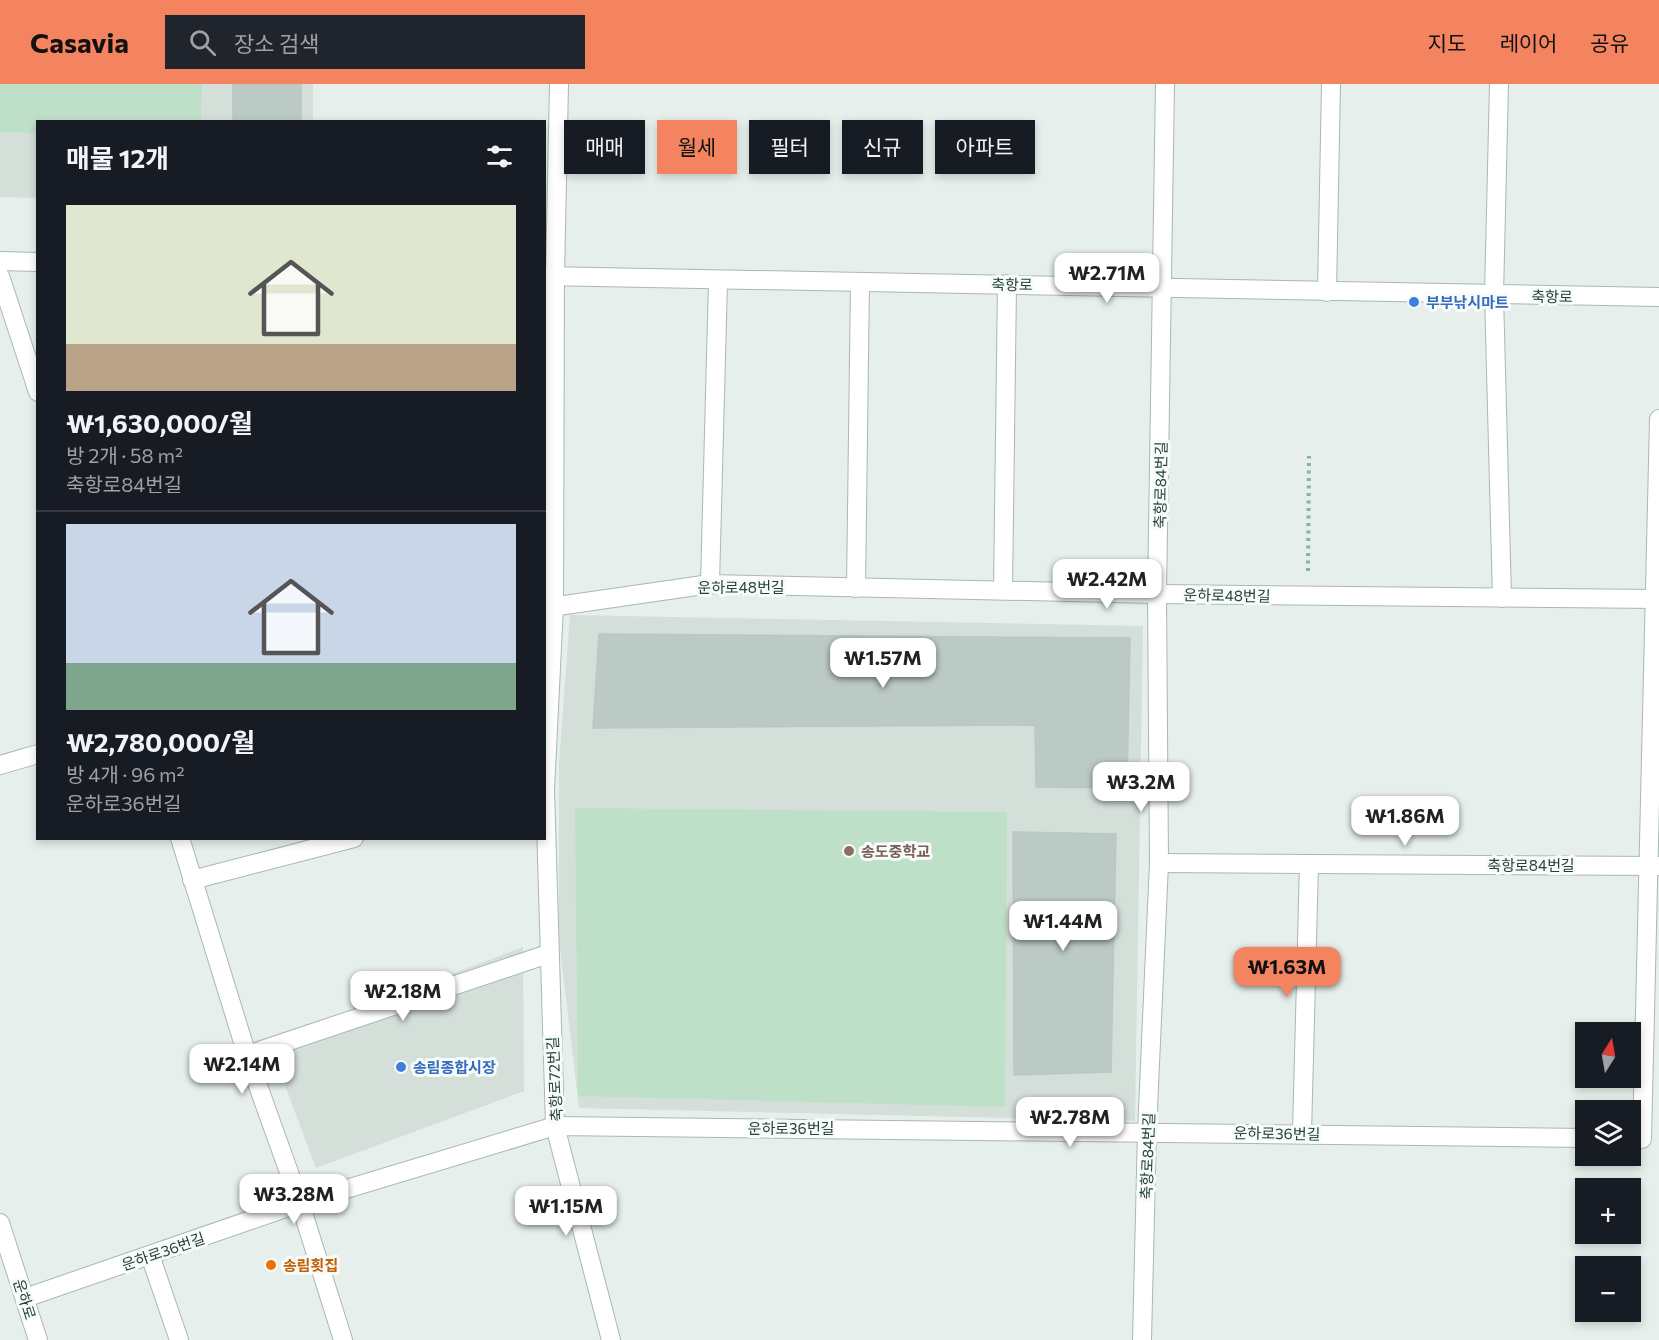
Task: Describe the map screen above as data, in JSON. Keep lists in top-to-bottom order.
{
  "streets": {
    "street": [
      "축항로",
      "축항로84번길",
      "운하로48번길",
      "축항로72번길",
      "운하로36번길",
      "운하로"
    ]
  },
  "crossings": [
    ["축항로", "축항로84번길"],
    ["축항로", "축항로72번길"],
    ["축항로84번길", "운하로48번길"],
    ["축항로84번길", "운하로36번길"],
    ["운하로48번길", "축항로72번길"],
    ["축항로72번길", "운하로36번길"],
    ["운하로36번길", "운하로"]
  ],
  "places": [
    "부부낚시마트",
    "송도중학교",
    "송림종합시장",
    "송림횟집"
  ],
  "north": "top",
  "page": {
    "header": "Casavia",
    "search": "장소 검색",
    "nav": ["지도", "레이어", "공유"],
    "chip": [
      "매매",
      "월세",
      "필터",
      "신규",
      "아파트"
    ],
    "heading": "매물 12개",
    "list": [
      {
        "name": "₩1,630,000/월",
        "note": "방 2개 · 58 m² · 축항로84번길"
      },
      {
        "name": "₩2,780,000/월",
        "note": "방 4개 · 96 m² · 운하로36번길"
      }
    ],
    "price": [
      "₩2.71M",
      "₩2.42M",
      "₩1.57M",
      "₩3.2M",
      "₩1.86M",
      "₩1.44M",
      "₩1.63M",
      "₩2.18M",
      "₩2.14M",
      "₩2.78M",
      "₩3.28M",
      "₩1.15M"
    ],
    "map_buttons": ["+", "−"]
  }
}
